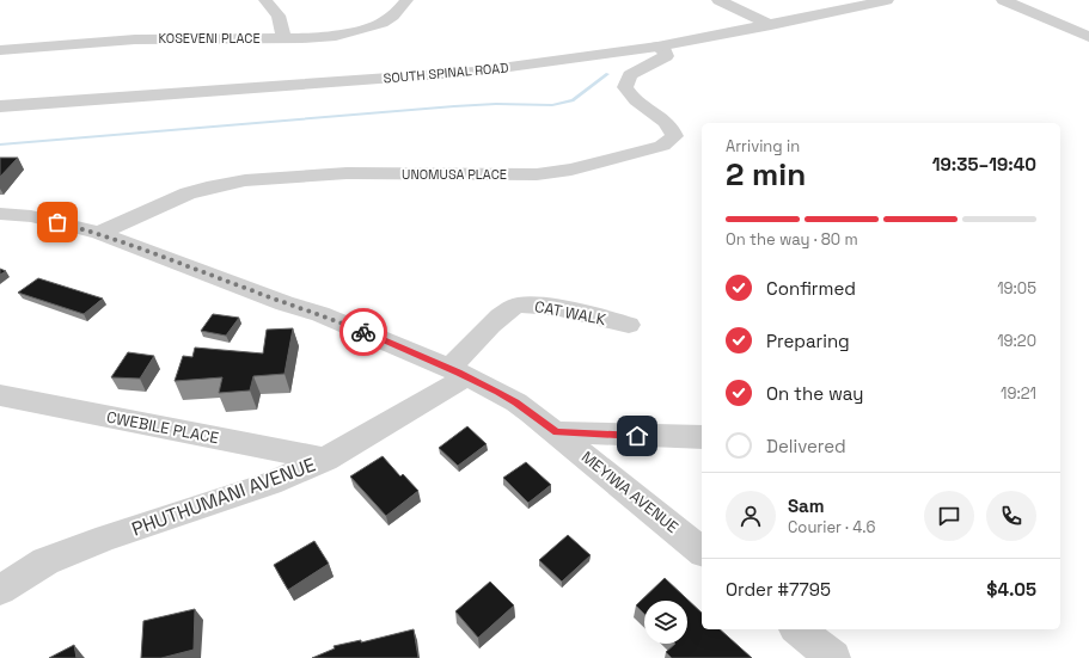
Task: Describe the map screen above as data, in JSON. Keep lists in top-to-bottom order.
{
  "streets": {
    "street": [
      "KOSEVENI PLACE",
      "SOUTH SPINAL ROAD",
      "UNOMUSA PLACE",
      "CAT WALK",
      "CWEBILE PLACE",
      "MEYIWA AVENUE",
      "PHUTHUMANI AVENUE"
    ]
  },
  "crossings": [
    ["SOUTH SPINAL ROAD", "UNOMUSA PLACE"],
    ["UNOMUSA PLACE", "MEYIWA AVENUE"],
    ["CAT WALK", "MEYIWA AVENUE"],
    ["CAT WALK", "PHUTHUMANI AVENUE"],
    ["CWEBILE PLACE", "PHUTHUMANI AVENUE"],
    ["MEYIWA AVENUE", "PHUTHUMANI AVENUE"]
  ],
  "page": {
    "heading": ["2 min", "Arriving in", "19:35–19:40"],
    "panel": [
      "Sam",
      "Courier · 4.6",
      "Order #7795",
      "$4.05"
    ],
    "bar": "On the way · 80 m",
    "list": [
      ["Confirmed", "19:05"],
      ["Preparing", "19:20"],
      ["On the way", "19:21"],
      "Delivered"
    ]
  }
}
